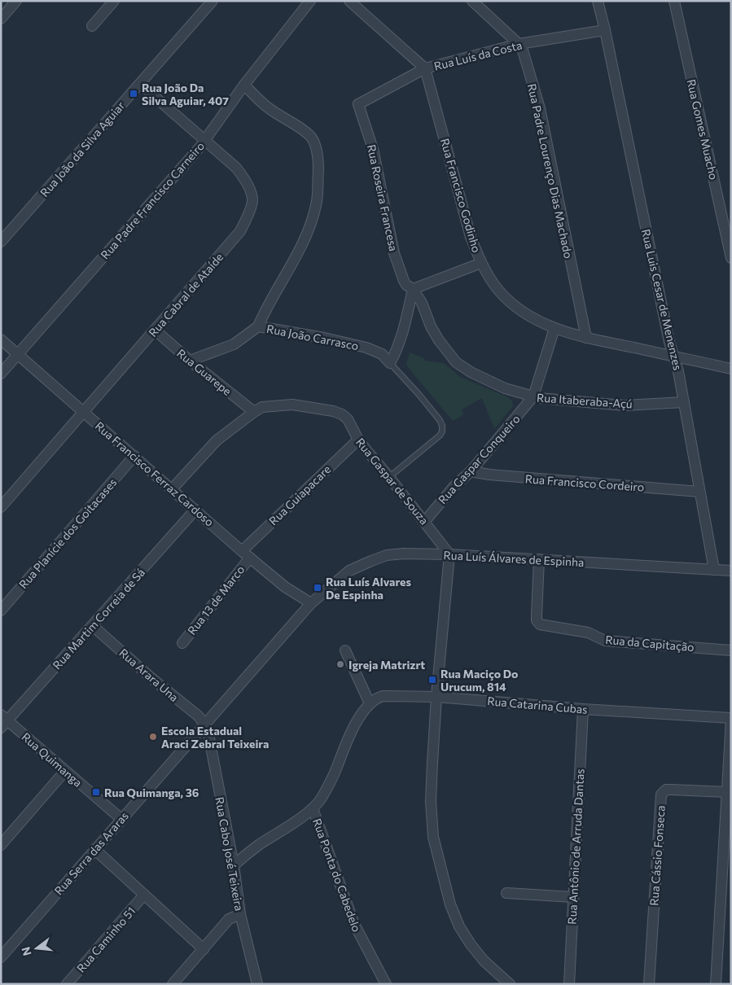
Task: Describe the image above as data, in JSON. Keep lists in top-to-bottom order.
{
  "streets": {
    "street": [
      "Rua Luís da Costa",
      "Rua Gomes Muacho",
      "Rua João da Silva Aguiar",
      "Rua Padre Lourenço Dias Machado",
      "Rua Francisco Godinho",
      "Rua Roseira Francesa",
      "Rua Padre Francisco Carneiro",
      "Rua Cabral de Ataíde",
      "Rua Luis Cesar de Menenzes",
      "Rua João Carrasco",
      "Rua Guarepe",
      "Rua Itaberaba-Açú",
      "Rua Gaspar Conqueiro",
      "Rua Francisco Ferraz Cardoso",
      "Rua Gaspar de Souza",
      "Rua Francisco Cordeiro",
      "Rua Guiapacare",
      "Rua Planície dos Goitacases",
      "Rua Luís Álvares de Espinha",
      "Rua 13 de Marco",
      "Rua Martim Correia de Sá",
      "Rua da Capitação",
      "Rua Arara Una",
      "Rua Catarina Cubas",
      "Rua Quimanga",
      "Rua Antônio de Arruda Dantas",
      "Rua Serra das Araras",
      "Rua Cabo José Teixeira",
      "Rua Cássio Fonseca",
      "Rua Ponta do Cabedelo",
      "Rua Caminho 51"
    ]
  },
  "crossings": [
    ["Rua Luís da Costa", "Rua Padre Lourenço Dias Machado"],
    ["Rua Luís da Costa", "Rua Francisco Godinho"],
    ["Rua Luís da Costa", "Rua Roseira Francesa"],
    ["Rua Luís da Costa", "Rua Luis Cesar de Menenzes"],
    ["Rua João da Silva Aguiar", "Rua Cabral de Ataíde"],
    ["Rua Padre Lourenço Dias Machado", "Rua Francisco Godinho"],
    ["Rua Francisco Godinho", "Rua Luis Cesar de Menenzes"],
    ["Rua Francisco Godinho", "Rua Gaspar Conqueiro"],
    ["Rua Roseira Francesa", "Rua Itaberaba-Açú"],
    ["Rua Padre Francisco Carneiro", "Rua Cabral de Ataíde"],
    ["Rua Padre Francisco Carneiro", "Rua Francisco Ferraz Cardoso"],
    ["Rua Cabral de Ataíde", "Rua Guarepe"],
    ["Rua Cabral de Ataíde", "Rua Francisco Ferraz Cardoso"],
    ["Rua Luis Cesar de Menenzes", "Rua Itaberaba-Açú"],
    ["Rua Luis Cesar de Menenzes", "Rua Francisco Cordeiro"],
    ["Rua Luis Cesar de Menenzes", "Rua Luís Álvares de Espinha"],
    ["Rua João Carrasco", "Rua Guarepe"],
    ["Rua Guarepe", "Rua Gaspar de Souza"],
    ["Rua Itaberaba-Açú", "Rua Gaspar Conqueiro"],
    ["Rua Gaspar Conqueiro", "Rua Gaspar de Souza"],
    ["Rua Gaspar Conqueiro", "Rua Francisco Cordeiro"],
    ["Rua Francisco Ferraz Cardoso", "Rua Gaspar de Souza"],
    ["Rua Francisco Ferraz Cardoso", "Rua Guiapacare"],
    ["Rua Francisco Ferraz Cardoso", "Rua Planície dos Goitacases"],
    ["Rua Francisco Ferraz Cardoso", "Rua Luís Álvares de Espinha"],
    ["Rua Francisco Ferraz Cardoso", "Rua 13 de Marco"],
    ["Rua Francisco Ferraz Cardoso", "Rua Martim Correia de Sá"],
    ["Rua Francisco Ferraz Cardoso", "Rua Serra das Araras"],
    ["Rua Gaspar de Souza", "Rua Guiapacare"],
    ["Rua Gaspar de Souza", "Rua Luís Álvares de Espinha"],
    ["Rua Guiapacare", "Rua 13 de Marco"],
    ["Rua Luís Álvares de Espinha", "Rua da Capitação"],
    ["Rua Luís Álvares de Espinha", "Rua Serra das Araras"],
    ["Rua Martim Correia de Sá", "Rua Arara Una"],
    ["Rua Martim Correia de Sá", "Rua Quimanga"],
    ["Rua Arara Una", "Rua Serra das Araras"],
    ["Rua Arara Una", "Rua Cabo José Teixeira"],
    ["Rua Catarina Cubas", "Rua Antônio de Arruda Dantas"],
    ["Rua Quimanga", "Rua Serra das Araras"],
    ["Rua Serra das Araras", "Rua Cabo José Teixeira"]
  ],
  "places": {
    "transit": [
      "Rua João Da Silva Aguiar, 407",
      "Rua Luís Alvares De Espinha",
      "Rua Maciço Do Urucum, 814",
      "Rua Quimanga, 36"
    ],
    "other": ["Igreja Matrizrt", "Escola Estadual Araci Zebral Teixeira"]
  },
  "north": "left"
}
